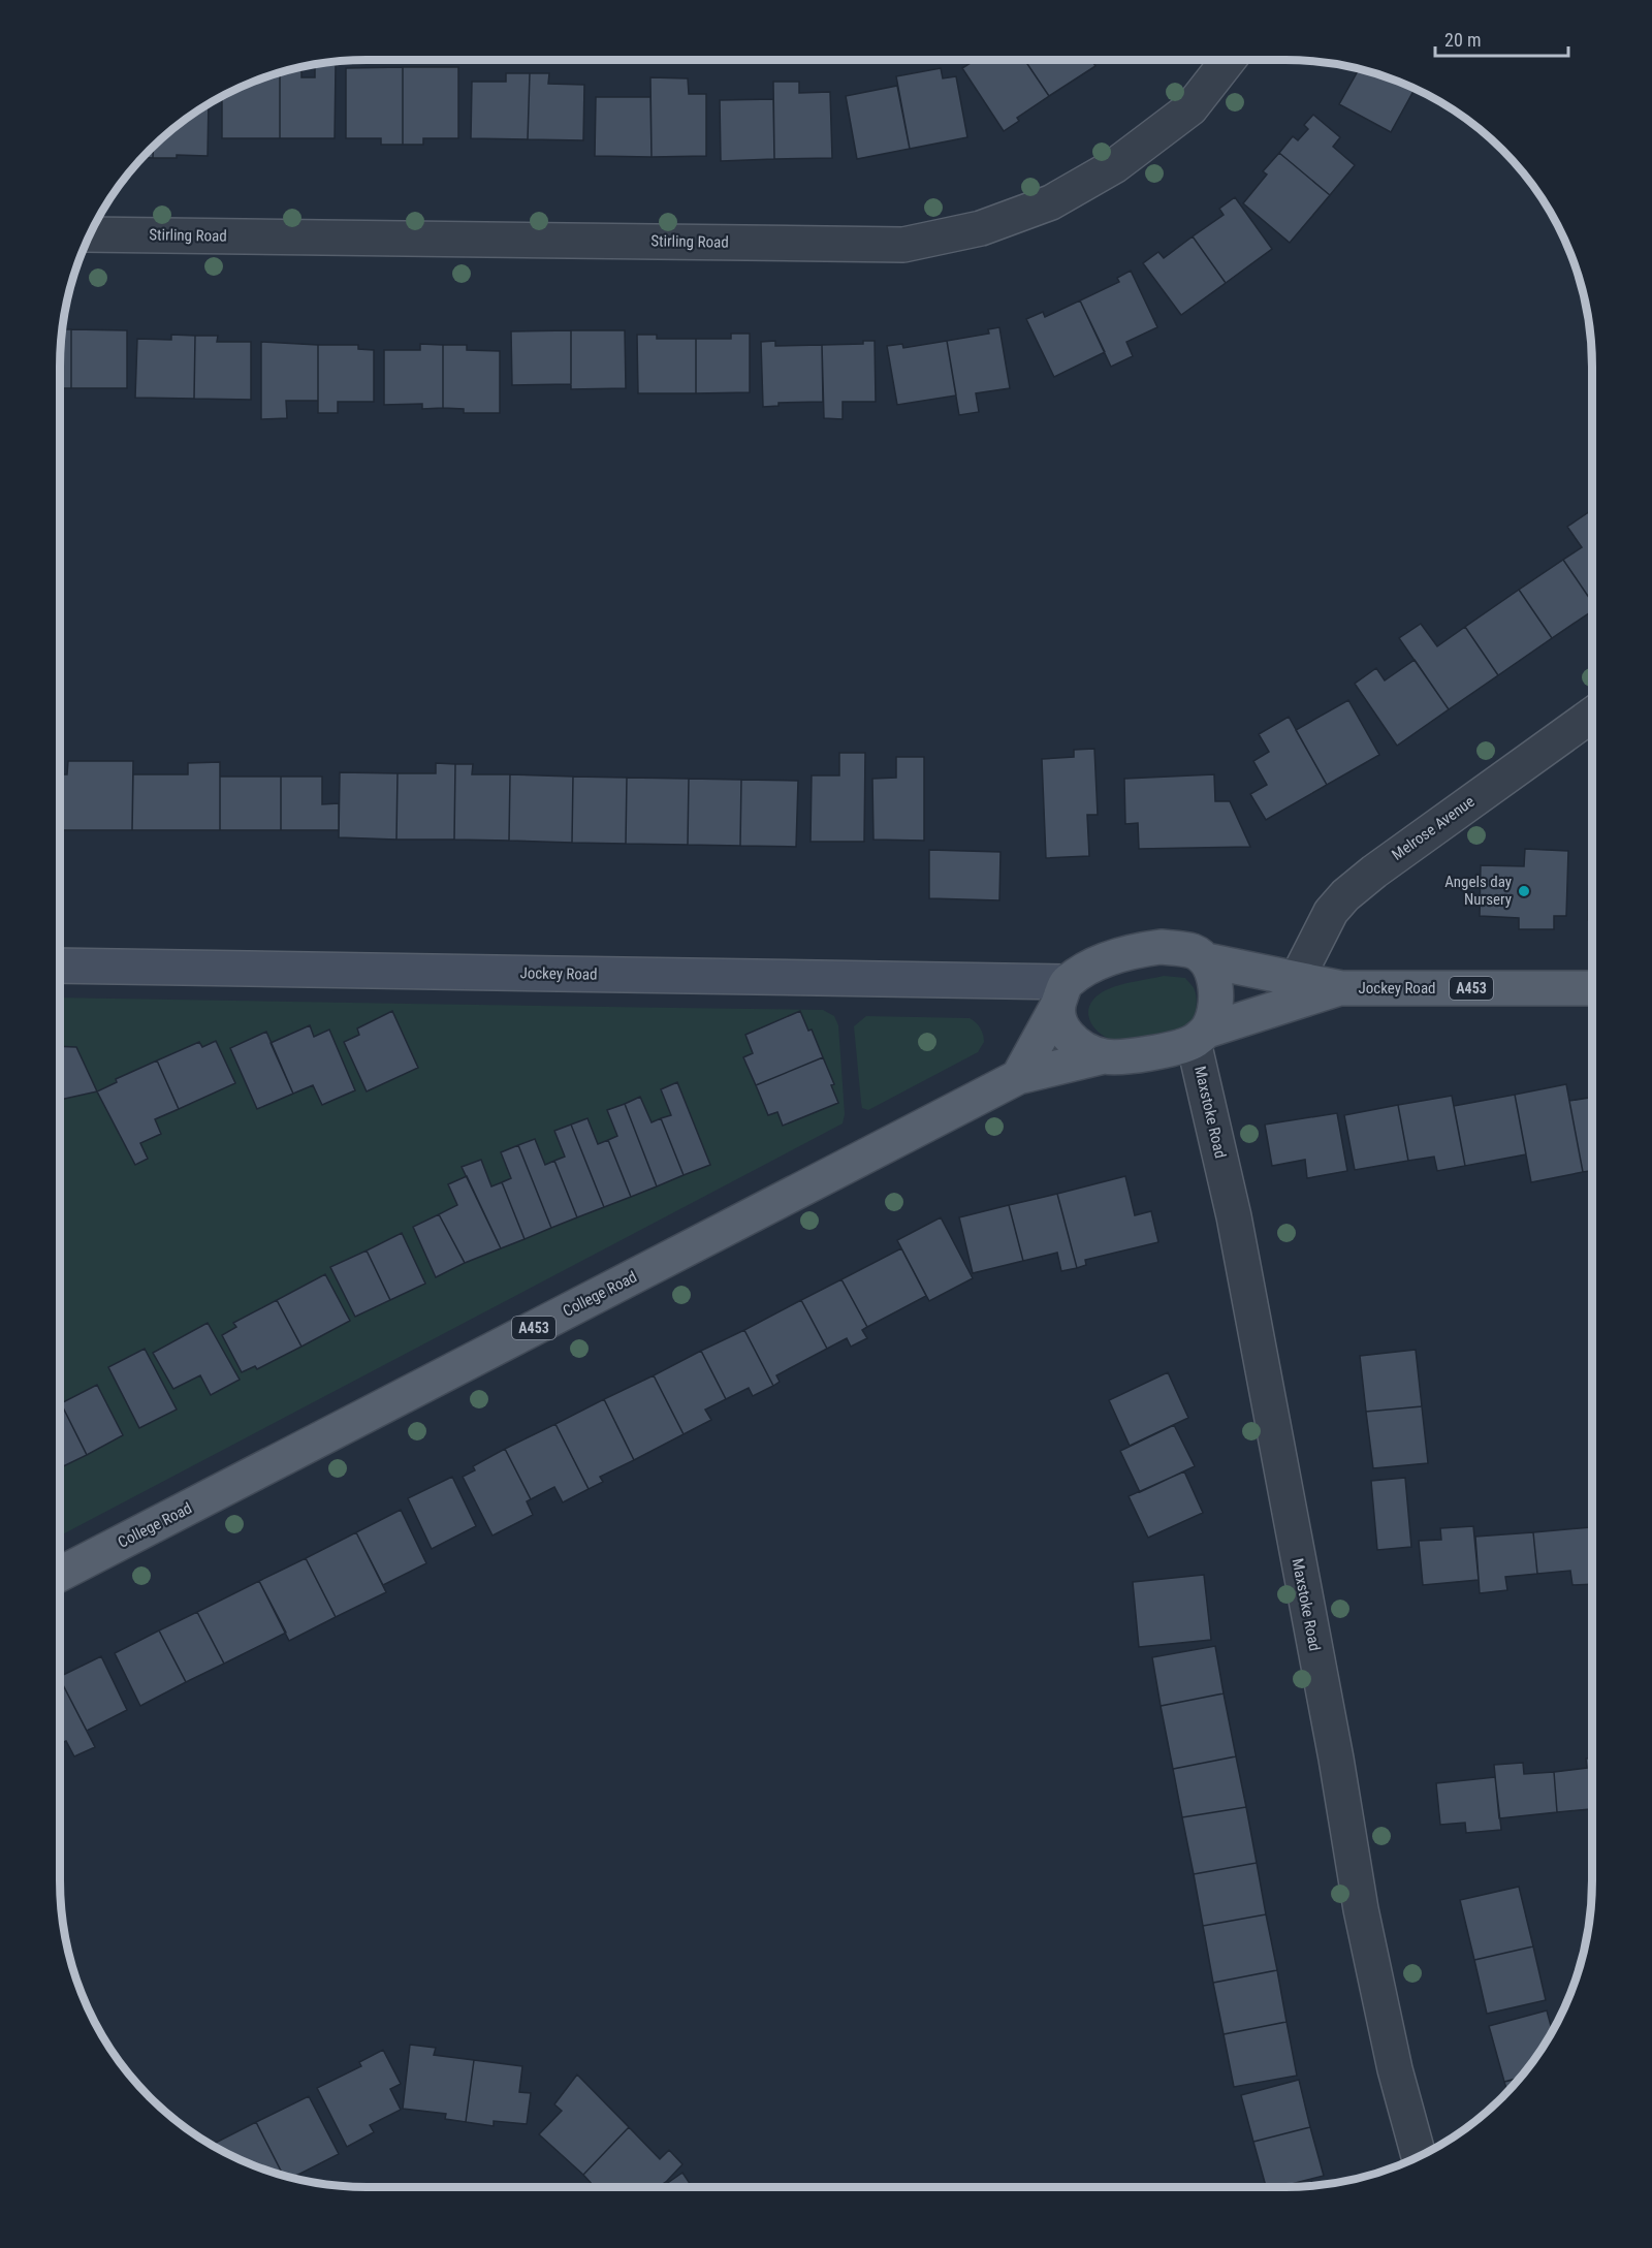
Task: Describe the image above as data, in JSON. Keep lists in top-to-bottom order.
{
  "streets": {
    "main road": ["Jockey Road", "A453", "College Road"],
    "street": ["Stirling Road", "Melrose Avenue", "Maxstoke Road"]
  },
  "crossings": [
    ["Melrose Avenue", "Jockey Road"],
    ["Jockey Road", "Maxstoke Road"],
    ["Jockey Road", "College Road"],
    ["Maxstoke Road", "College Road"]
  ],
  "places": ["Angels day Nursery"],
  "scale_bar": "20 m"
}
